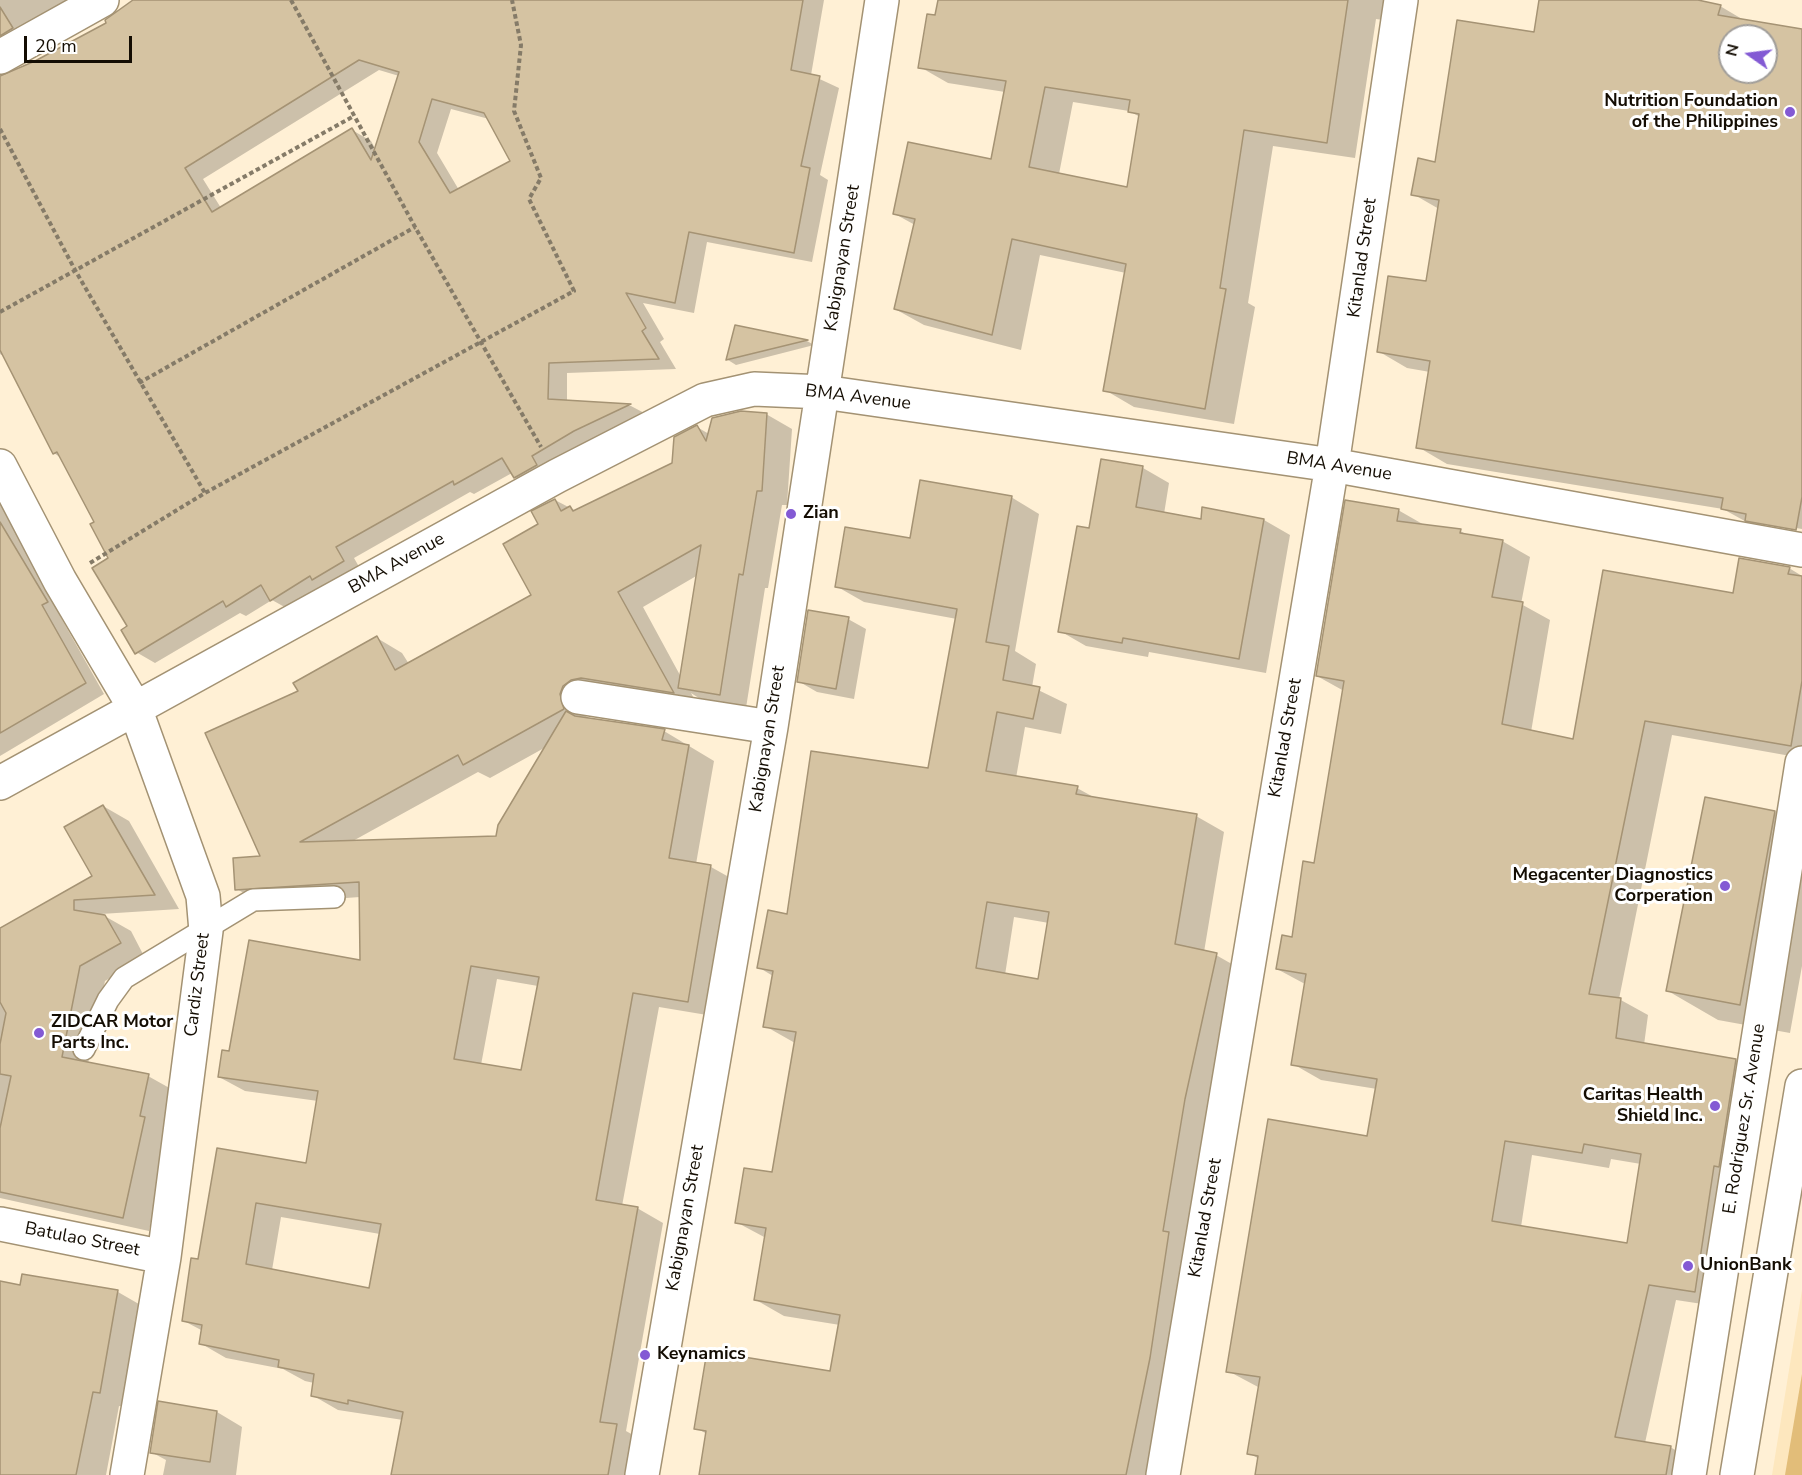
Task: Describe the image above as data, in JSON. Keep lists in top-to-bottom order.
{
  "streets": {
    "street": [
      "Kabignayan Street",
      "Kitanlad Street",
      "BMA Avenue",
      "Cardiz Street",
      "E. Rodriguez Sr. Avenue",
      "Batulao Street"
    ]
  },
  "crossings": [
    ["Kabignayan Street", "BMA Avenue"],
    ["Kitanlad Street", "BMA Avenue"],
    ["BMA Avenue", "Cardiz Street"],
    ["Cardiz Street", "Batulao Street"]
  ],
  "places": [
    "Nutrition Foundation of the Philippines",
    "Zian",
    "Megacenter Diagnostics Corperation",
    "ZIDCAR Motor Parts Inc.",
    "Caritas Health Shield Inc.",
    "UnionBank",
    "Keynamics"
  ],
  "scale_bar": "20 m",
  "north": "left"
}
